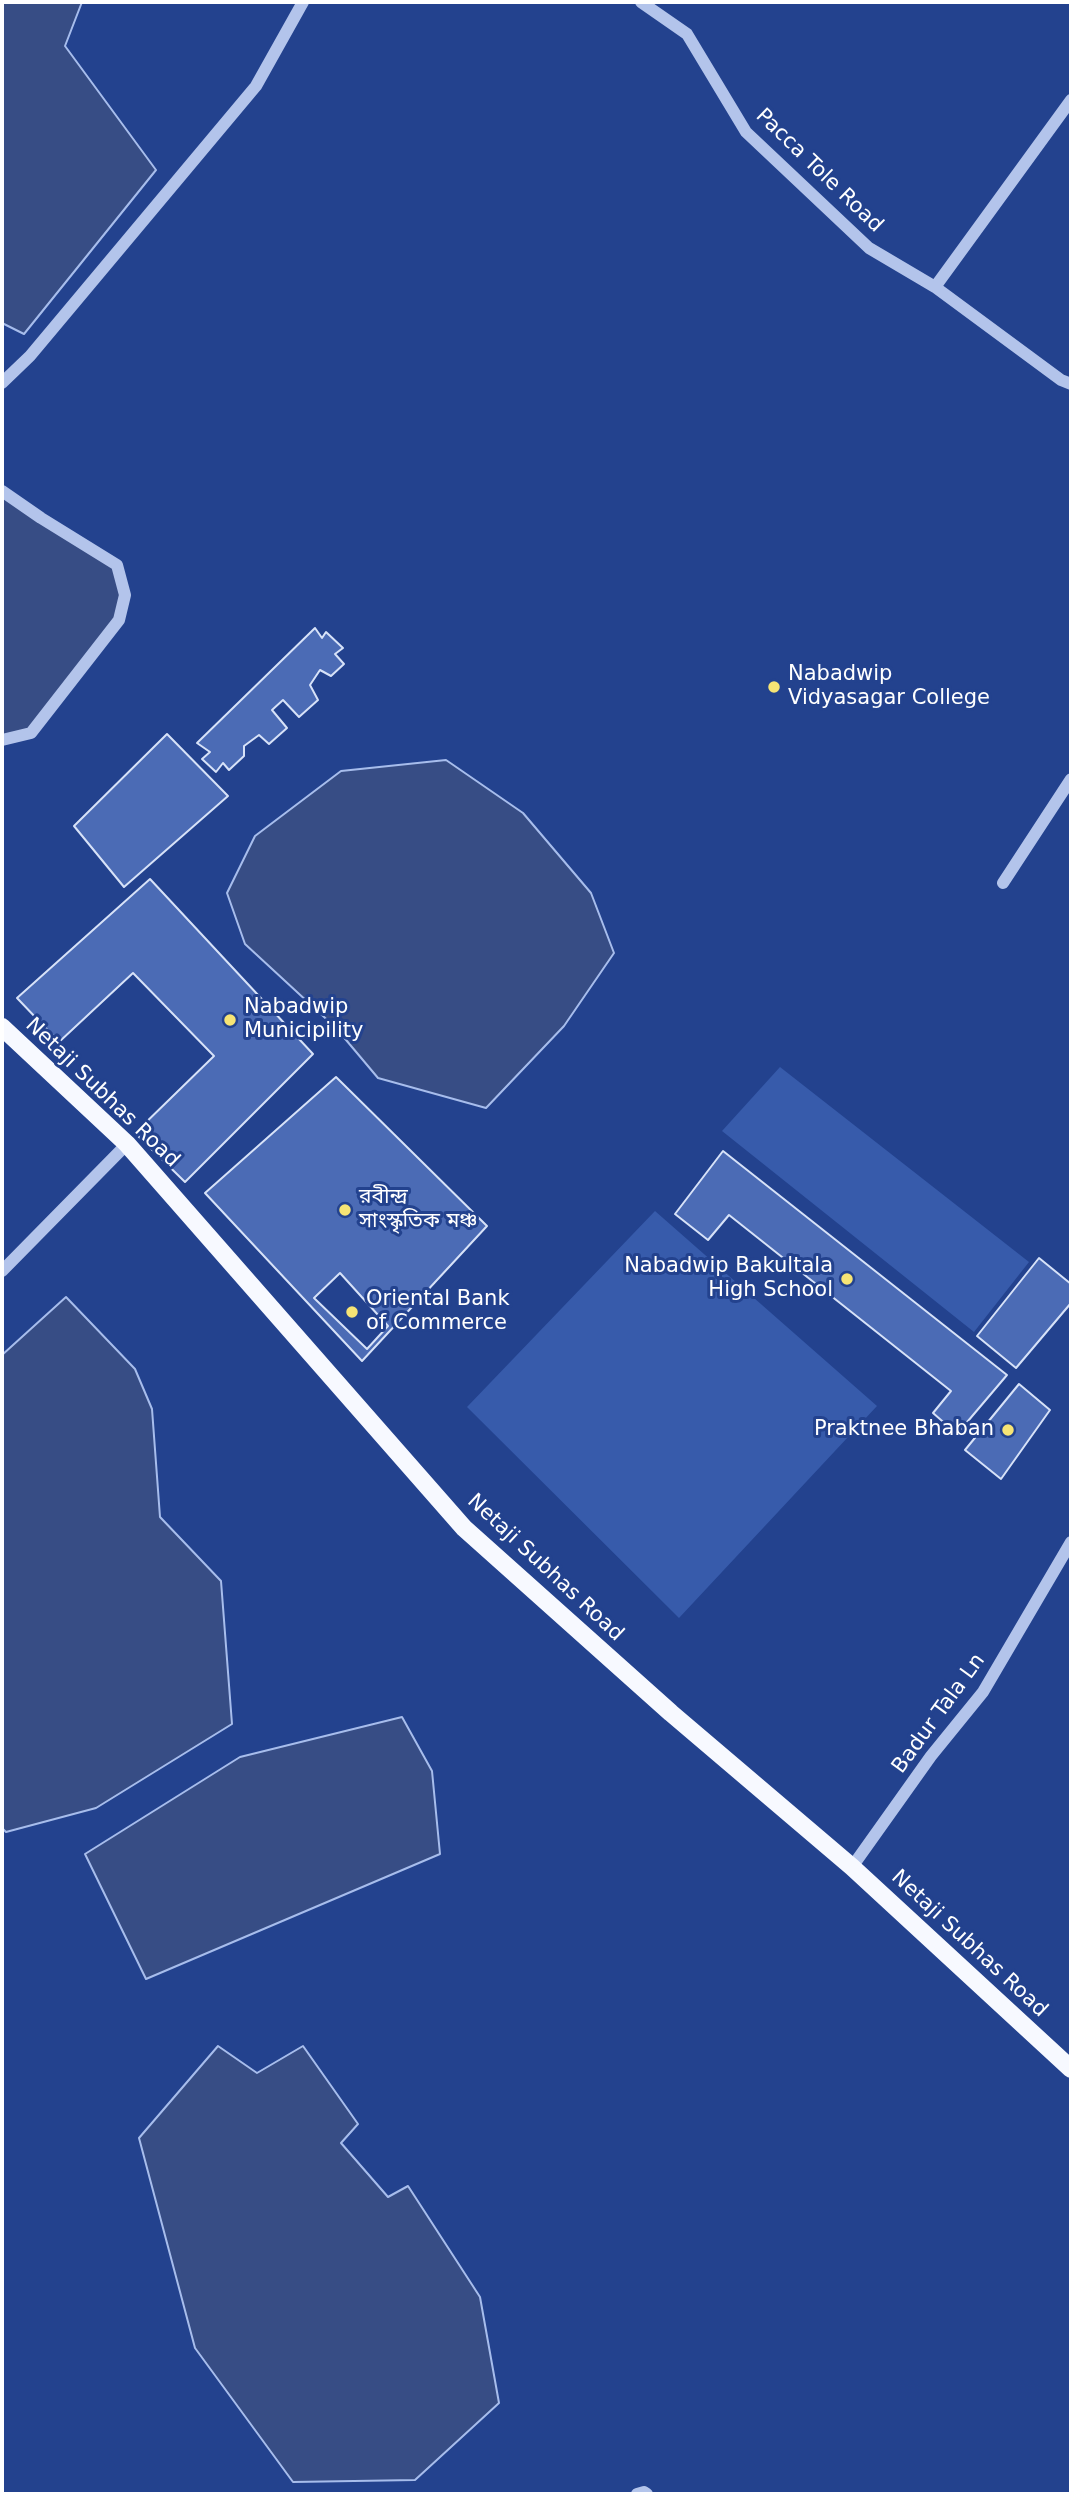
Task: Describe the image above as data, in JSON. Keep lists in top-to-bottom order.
{
  "streets": {
    "main road": ["Netaji Subhas Road"],
    "street": ["Pacca Tole Road", "Badur Tala Ln"]
  },
  "crossings": [
    ["Netaji Subhas Road", "Badur Tala Ln"]
  ],
  "places": [
    "Nabadwip Vidyasagar College",
    "Nabadwip Municipility",
    "রবীন্দ্র সাংস্কৃতিক মঞ্চ",
    "Nabadwip Bakultala High School",
    "Oriental Bank of Commerce",
    "Praktnee Bhaban"
  ]
}
